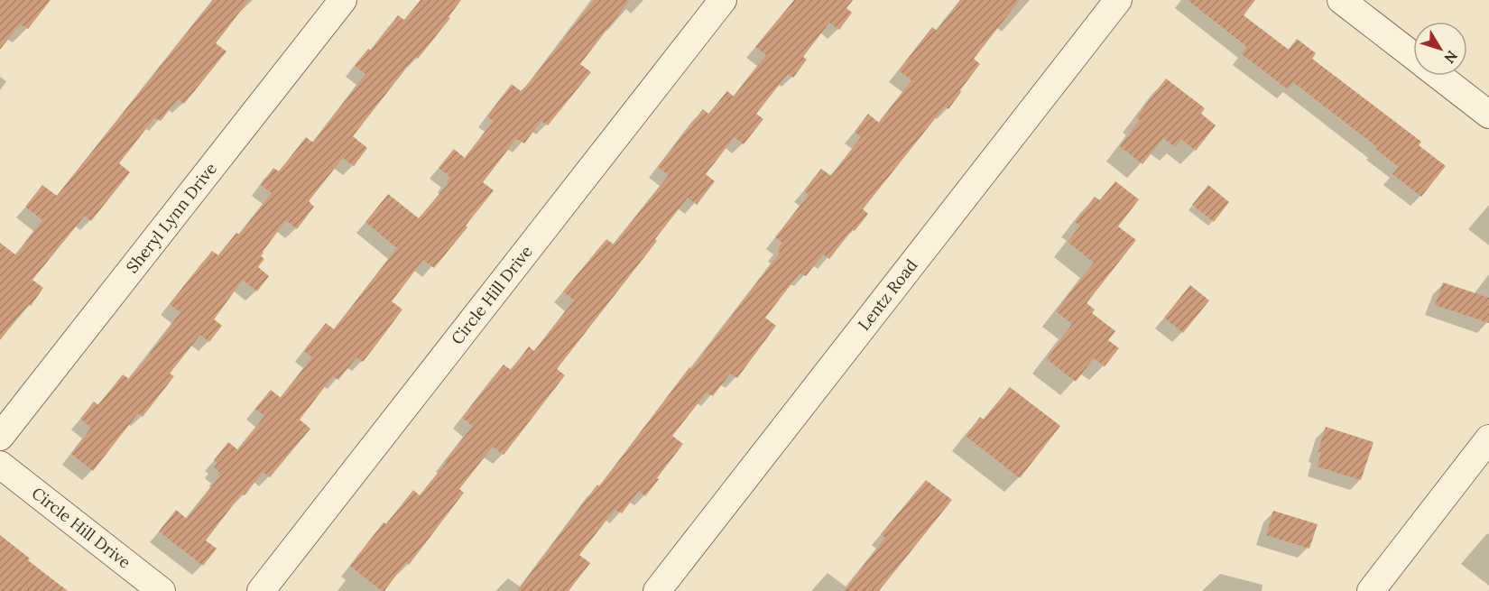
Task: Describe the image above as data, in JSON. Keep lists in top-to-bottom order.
{
  "streets": {
    "street": ["Sheryl Lynn Drive", "Circle Hill Drive", "Lentz Road"]
  },
  "north": "bottom right"
}
